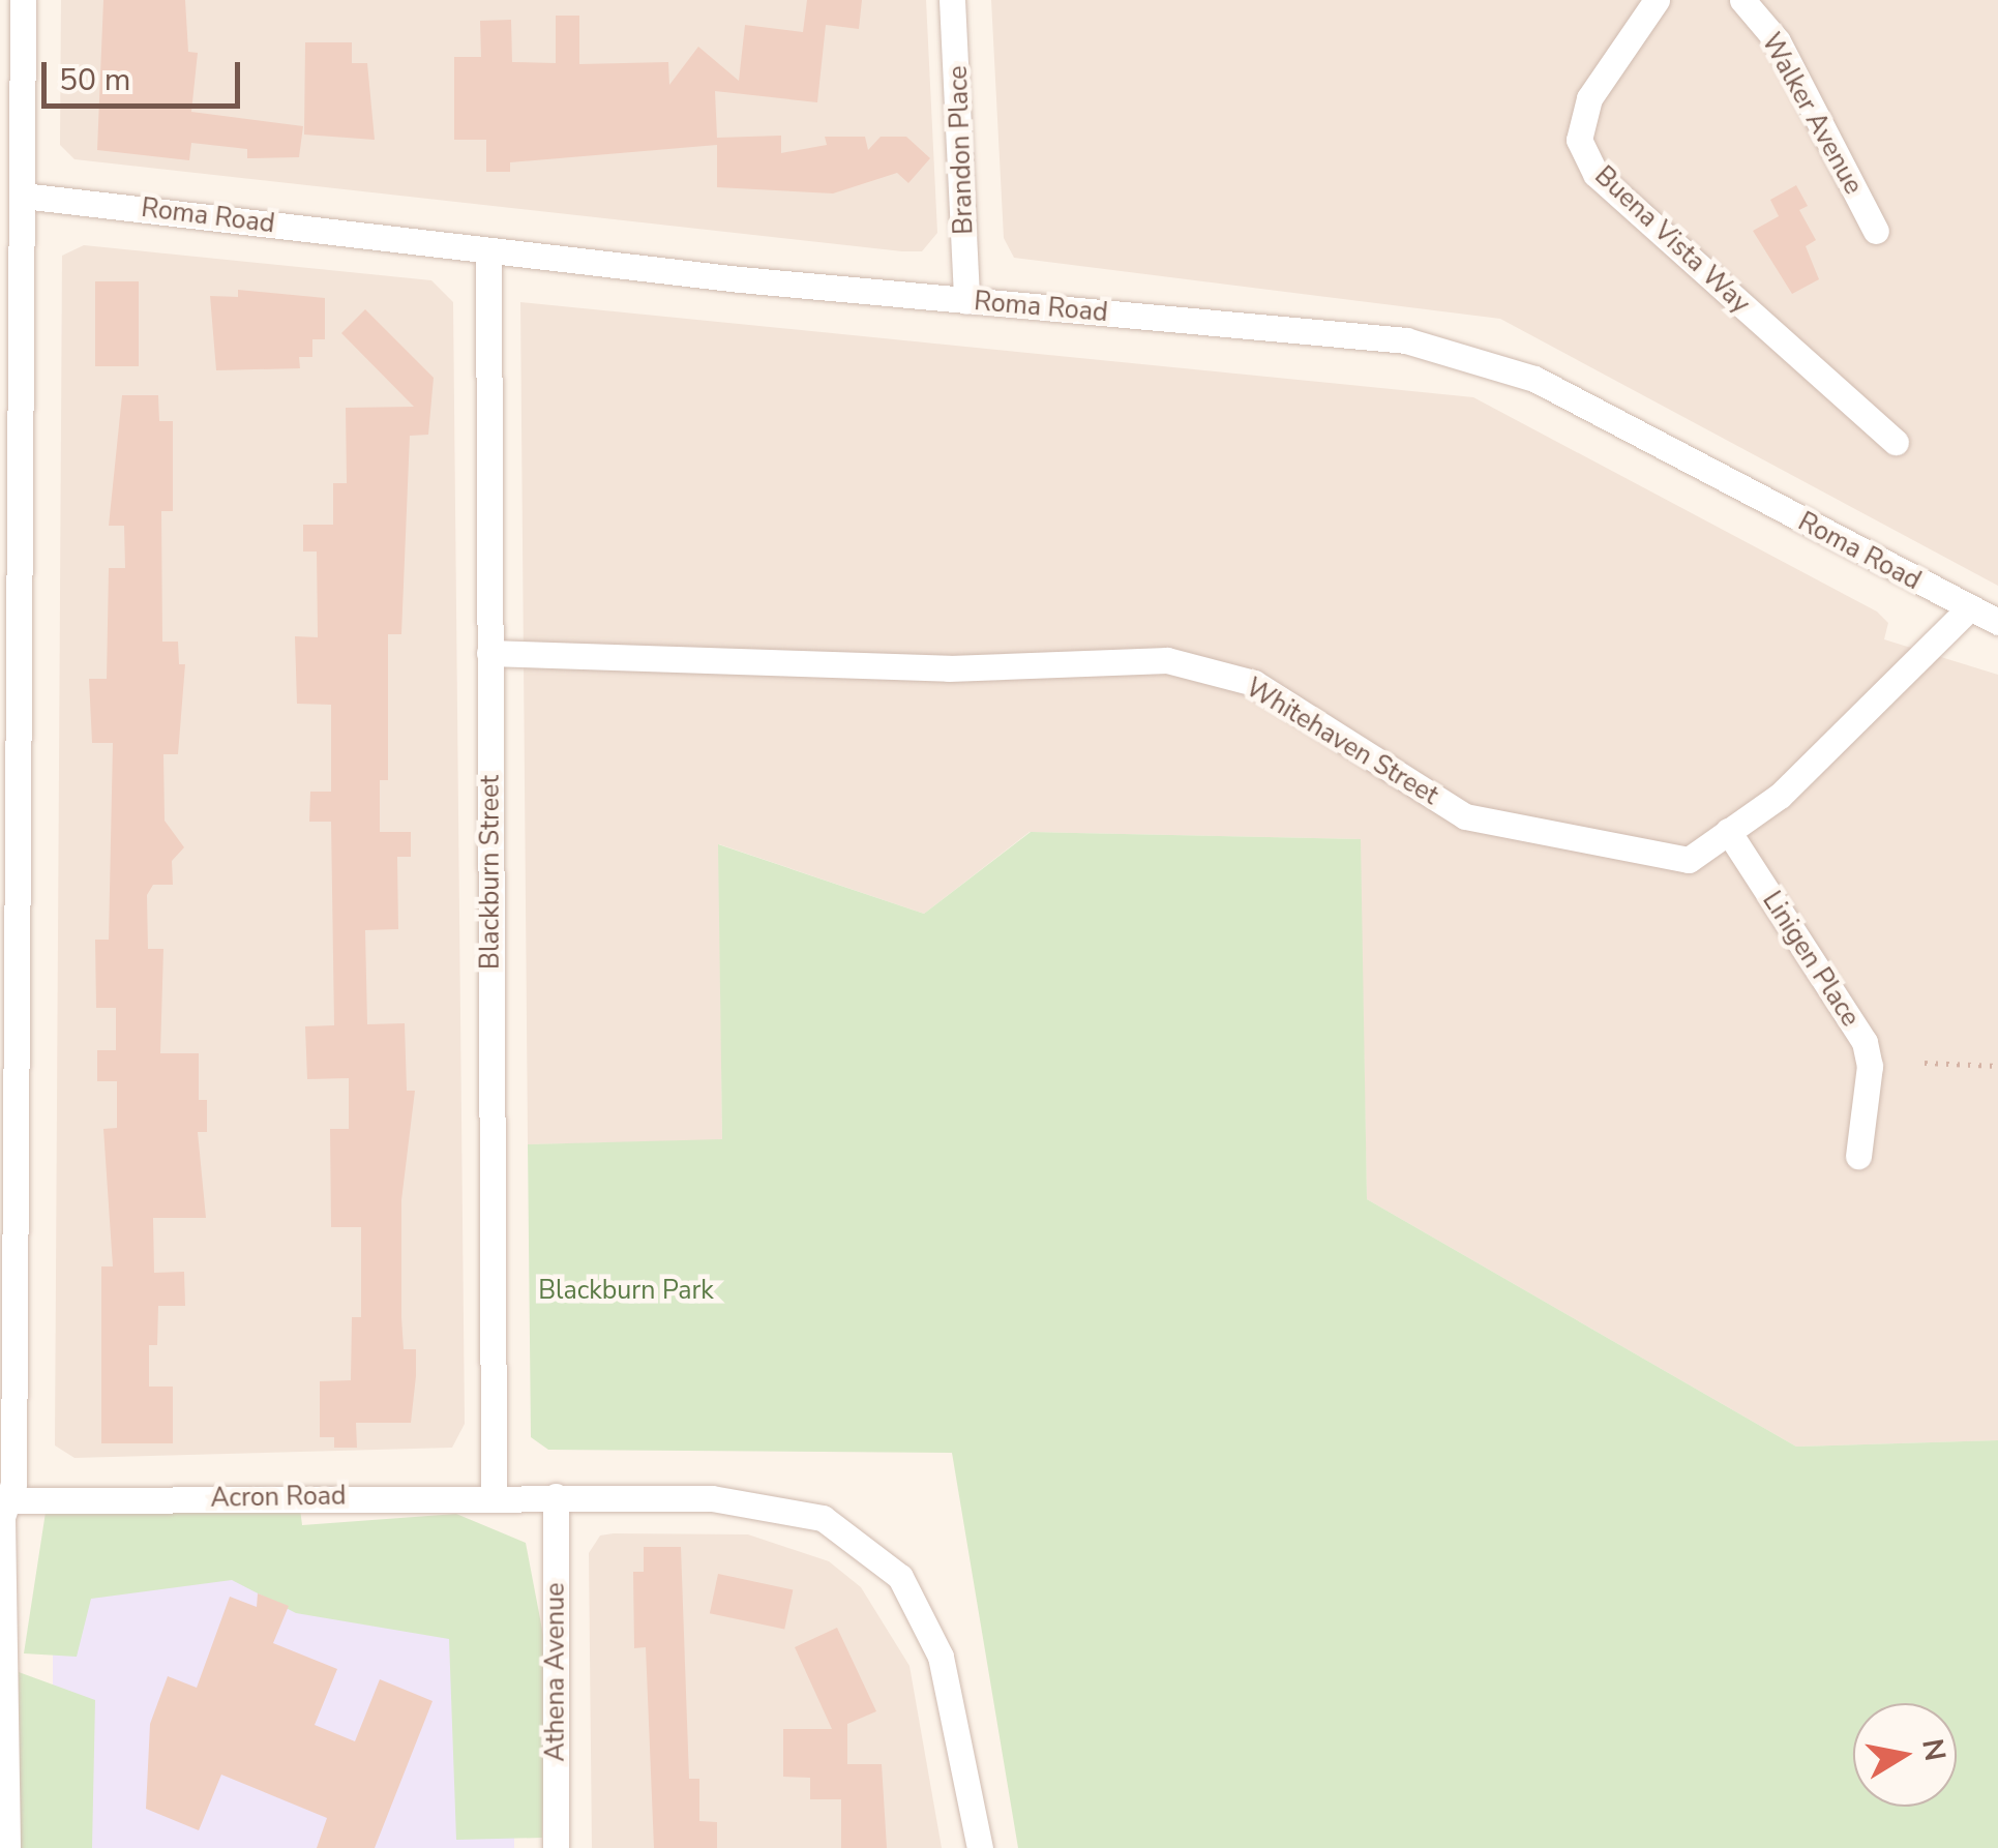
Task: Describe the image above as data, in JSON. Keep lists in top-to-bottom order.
{
  "streets": {
    "street": [
      "Walker Avenue",
      "Brandon Place",
      "Roma Road",
      "Buena Vista Way",
      "Whitehaven Street",
      "Blackburn Street",
      "Linigen Place",
      "Acron Road",
      "Athena Avenue"
    ]
  },
  "crossings": [
    ["Brandon Place", "Roma Road"],
    ["Roma Road", "Whitehaven Street"],
    ["Roma Road", "Blackburn Street"],
    ["Whitehaven Street", "Blackburn Street"],
    ["Whitehaven Street", "Linigen Place"],
    ["Blackburn Street", "Acron Road"],
    ["Acron Road", "Athena Avenue"]
  ],
  "parks": ["Blackburn Park"],
  "scale_bar": "50 m",
  "north": "right"
}
